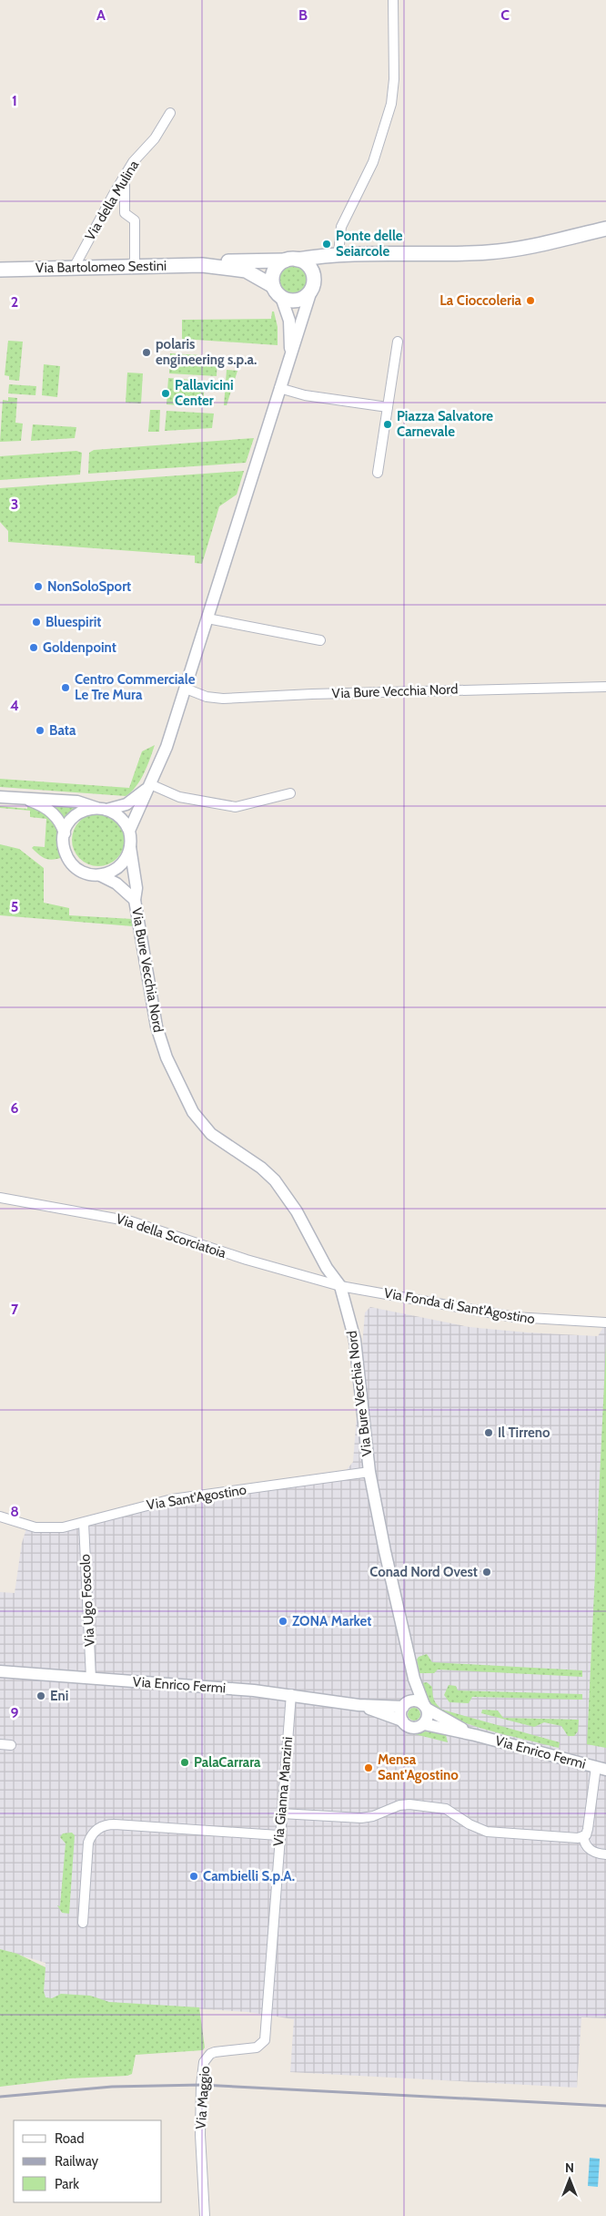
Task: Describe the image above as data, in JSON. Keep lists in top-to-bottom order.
{
  "streets": {
    "main road": ["Via Bartolomeo Sestini"],
    "street": [
      "Via della Mulina",
      "Via Bure Vecchia Nord",
      "Via della Scorciatoia",
      "Via Fonda di Sant'Agostino",
      "Via Sant'Agostino",
      "Via Ugo Foscolo",
      "Via Enrico Fermi",
      "Via Gianna Manzini",
      "Via Maggio"
    ]
  },
  "crossings": [
    ["Via della Mulina", "Via Bartolomeo Sestini"],
    ["Via Bure Vecchia Nord", "Via della Scorciatoia"],
    ["Via Bure Vecchia Nord", "Via Fonda di Sant'Agostino"],
    ["Via Bure Vecchia Nord", "Via Sant'Agostino"],
    ["Via della Scorciatoia", "Via Fonda di Sant'Agostino"],
    ["Via Sant'Agostino", "Via Ugo Foscolo"],
    ["Via Ugo Foscolo", "Via Enrico Fermi"],
    ["Via Enrico Fermi", "Via Gianna Manzini"],
    ["Via Gianna Manzini", "Via Maggio"]
  ],
  "places": [
    "Ponte delle Seiarcole",
    "La Cioccoleria",
    "polaris engineering s.p.a.",
    "Pallavicini Center",
    "Piazza Salvatore Carnevale",
    "NonSoloSport",
    "Bluespirit",
    "Goldenpoint",
    "Centro Commerciale Le Tre Mura",
    "Bata",
    "Il Tirreno",
    "Conad Nord Ovest",
    "ZONA Market",
    "Eni",
    "PalaCarrara",
    "Mensa Sant'Agostino",
    "Cambielli S.p.A."
  ],
  "legend": ["Road", "Railway", "Park"],
  "north": "top",
  "grid": {
    "columns": ["A", "B", "C"],
    "rows": [
      "1",
      "2",
      "3",
      "4",
      "5",
      "6",
      "7",
      "8",
      "9"
    ]
  }
}
